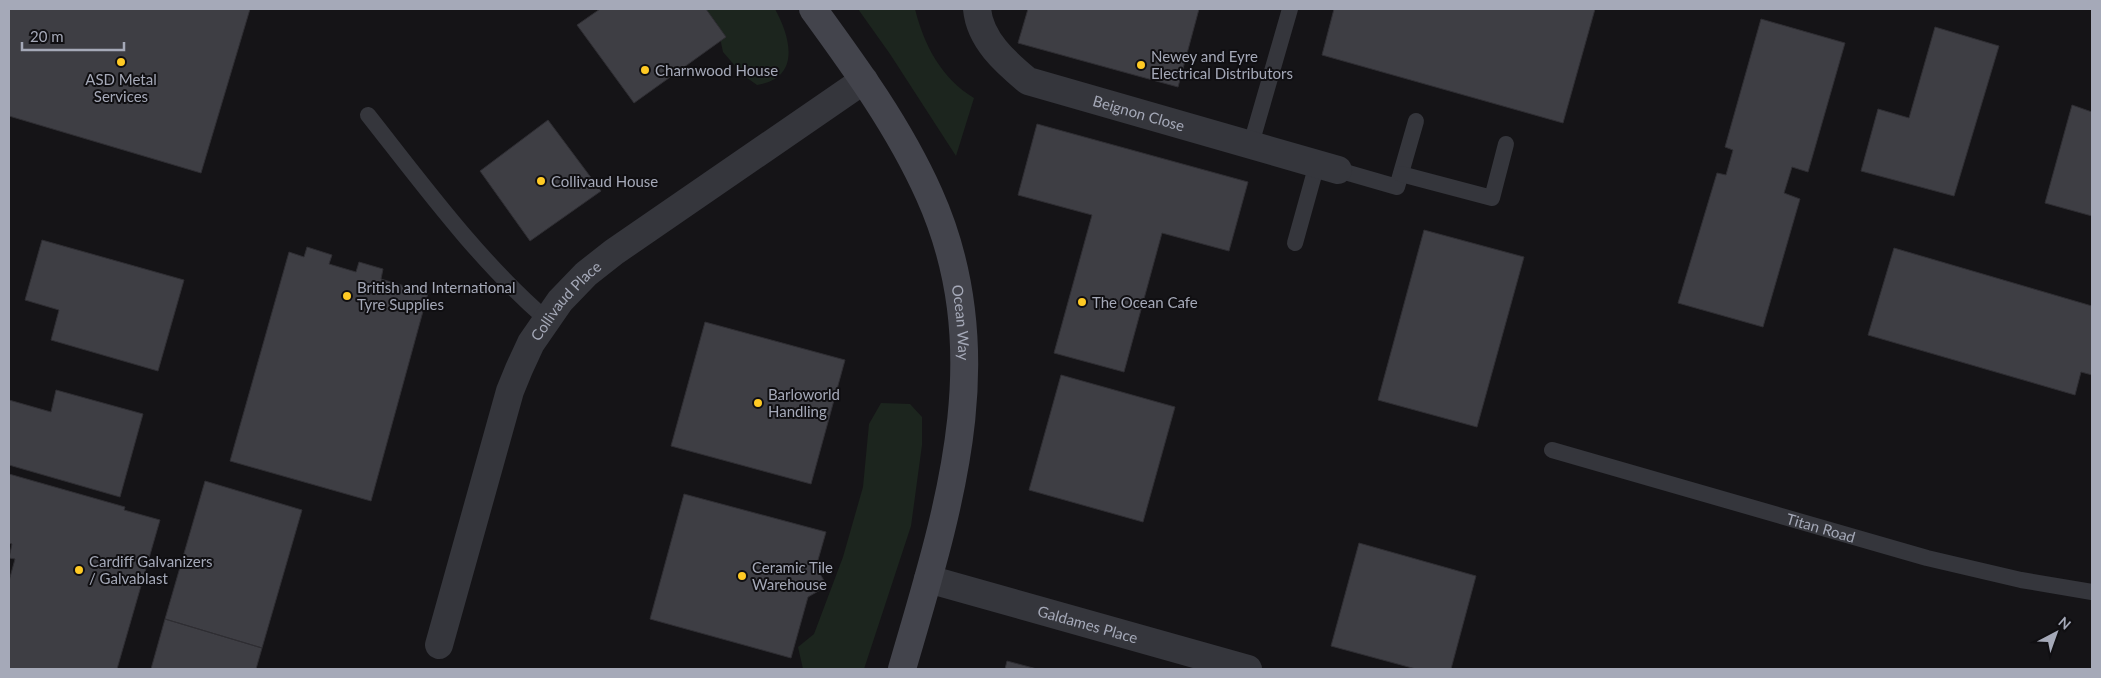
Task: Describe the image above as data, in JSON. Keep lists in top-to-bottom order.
{
  "streets": {
    "street": [
      "Beignon Close",
      "Collivaud Place",
      "Ocean Way",
      "Galdames Place"
    ],
    "lane": ["Titan Road"]
  },
  "crossings": [
    ["Collivaud Place", "Ocean Way"],
    ["Ocean Way", "Galdames Place"]
  ],
  "places": [
    "ASD Metal Services",
    "Newey and Eyre Electrical Distributors",
    "Charnwood House",
    "Collivaud House",
    "British and International Tyre Supplies",
    "The Ocean Cafe",
    "Barloworld Handling",
    "Cardiff Galvanizers / Galvablast",
    "Ceramic Tile Warehouse"
  ],
  "scale_bar": "20 m",
  "north": "top right"
}
